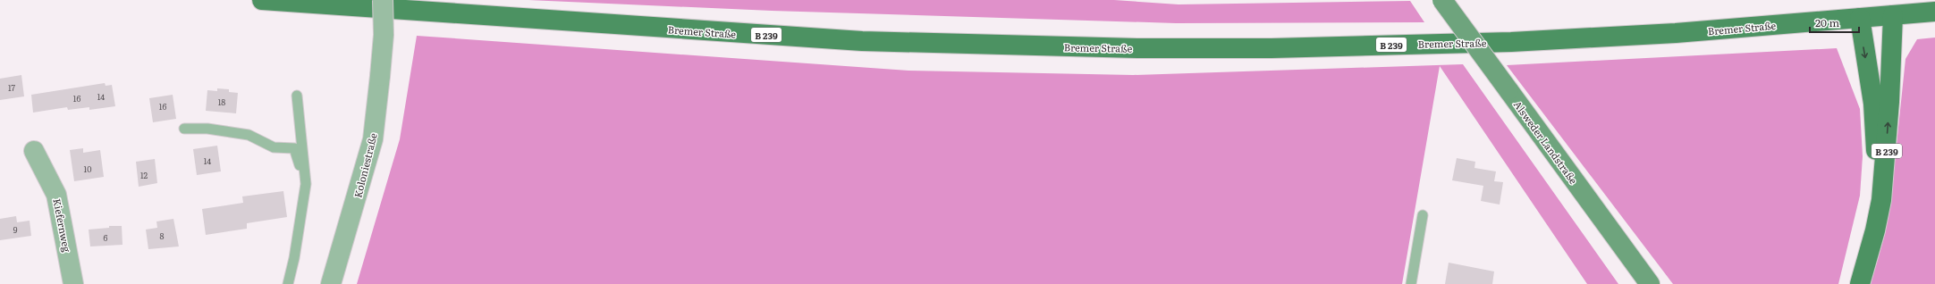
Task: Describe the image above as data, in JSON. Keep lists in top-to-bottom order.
{
  "streets": {
    "main road": ["Bremer Straße", "B 239", "Alsweder Landstraße"],
    "street": ["Koloniestraße", "Kiefernweg"]
  },
  "crossings": [
    ["Bremer Straße", "B 239"]
  ],
  "house_numbers": [
    "17",
    "14",
    "16",
    "18",
    "16",
    "14",
    "10",
    "12",
    "9",
    "8",
    "6"
  ],
  "scale_bar": "20 m"
}
